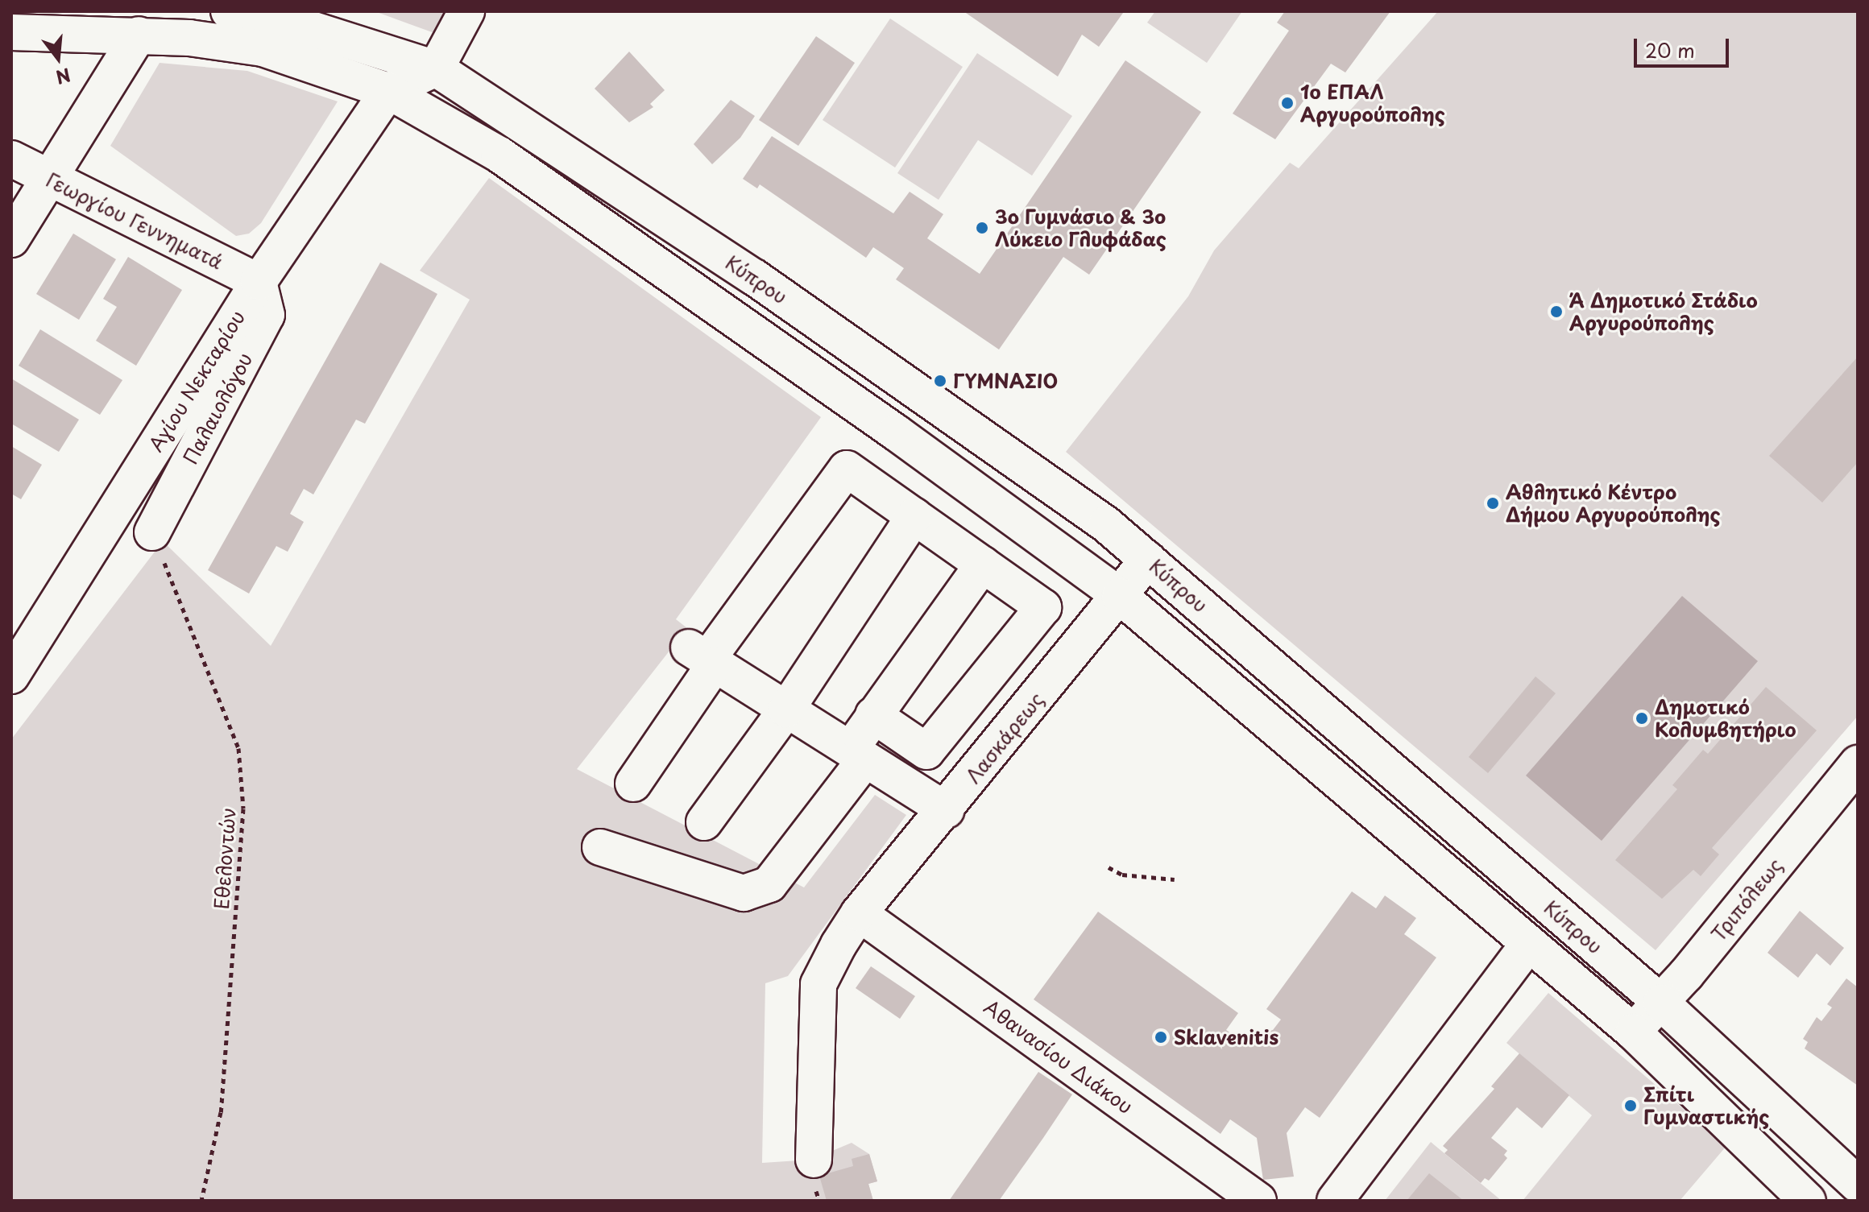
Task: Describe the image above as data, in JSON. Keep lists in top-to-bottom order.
{
  "streets": {
    "main road": [
      "Γεωργίου Γεννηματά",
      "Κύπρου",
      "Αγίου Νεκταρίου",
      "Παλαιολόγου",
      "Λασκάρεως",
      "Τριπόλεως",
      "Αθανασίου Διάκου"
    ],
    "path": ["Εθελοντών"]
  },
  "crossings": [
    ["Γεωργίου Γεννηματά", "Αγίου Νεκταρίου"],
    ["Γεωργίου Γεννηματά", "Παλαιολόγου"],
    ["Κύπρου", "Λασκάρεως"],
    ["Κύπρου", "Τριπόλεως"],
    ["Αγίου Νεκταρίου", "Παλαιολόγου"],
    ["Παλαιολόγου", "Εθελοντών"],
    ["Λασκάρεως", "Αθανασίου Διάκου"]
  ],
  "places": [
    "1o ΕΠΑΛ Αργυρούπολης",
    "3ο Γυμνάσιο & 3ο Λύκειο Γλυφάδας",
    "Α΄ Δημοτικό Στάδιο Αργυρούπολης",
    "ΓΥΜΝΑΣΙΟ",
    "Αθλητικό Κέντρο Δήμου Αργυρούπολης",
    "Δημοτικό Κολυμβητήριο",
    "Sklavenitis",
    "Σπίτι Γυμναστικής"
  ],
  "scale_bar": "20 m",
  "north": "bottom"
}
